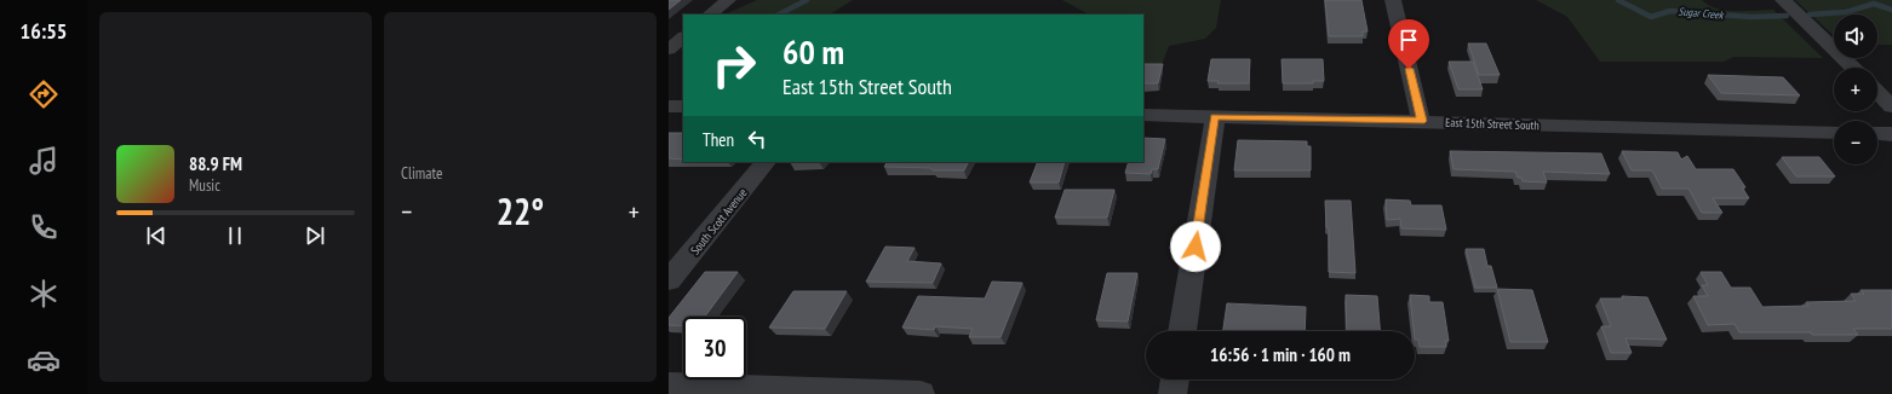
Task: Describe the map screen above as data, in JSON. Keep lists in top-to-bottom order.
{
  "streets": {
    "street": ["East 15th Street South", "South Scott Avenue"]
  },
  "water": ["Sugar Creek"],
  "page": {
    "tabs": "16:55",
    "tile": "Climate",
    "map_buttons": ["+", "−"],
    "turn": ["60 m", "East 15th Street South"],
    "then": "Then",
    "song": ["88.9 FM", "Music"],
    "heat": ["−", "22°", "+"],
    "limit": "30",
    "trip": "16:56 · 1 min · 160 m"
  }
}
